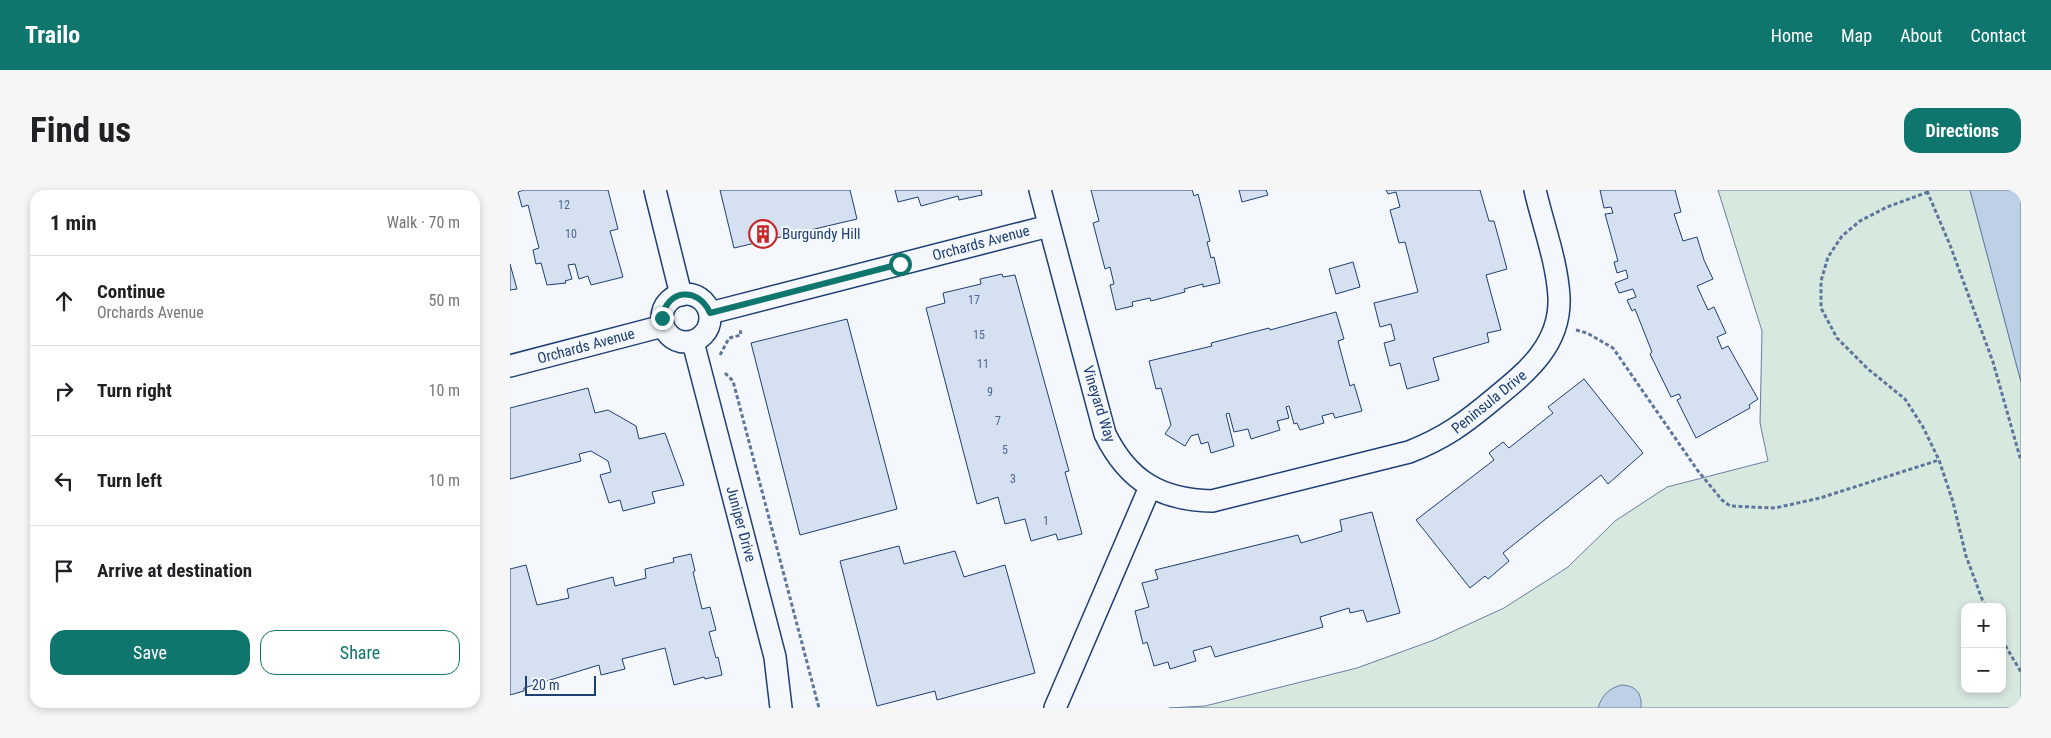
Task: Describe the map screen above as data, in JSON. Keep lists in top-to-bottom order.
{
  "streets": {
    "street": [
      "Orchards Avenue",
      "Peninsula Drive",
      "Vineyard Way",
      "Juniper Drive"
    ]
  },
  "crossings": [
    ["Orchards Avenue", "Vineyard Way"],
    ["Orchards Avenue", "Juniper Drive"],
    ["Peninsula Drive", "Vineyard Way"]
  ],
  "places": {
    "building": ["Burgundy Hill"]
  },
  "house_numbers": [
    "12",
    "10",
    "17",
    "15",
    "11",
    "9",
    "7",
    "5",
    "3",
    "1"
  ],
  "scale_bar": "20 m",
  "page": {
    "header": "Trailo",
    "nav": [
      "Home",
      "Map",
      "About",
      "Contact"
    ],
    "buttons": [
      "Directions",
      ["Save", "Share"]
    ],
    "title": "Find us",
    "heading": ["1 min", "Walk · 70 m"],
    "list": [
      ["Continue", "Orchards Avenue", "50 m"],
      ["Turn right", "10 m"],
      ["Turn left", "10 m"],
      "Arrive at destination"
    ],
    "map_buttons": ["+", "−"],
    "scale": "20 m"
  }
}
